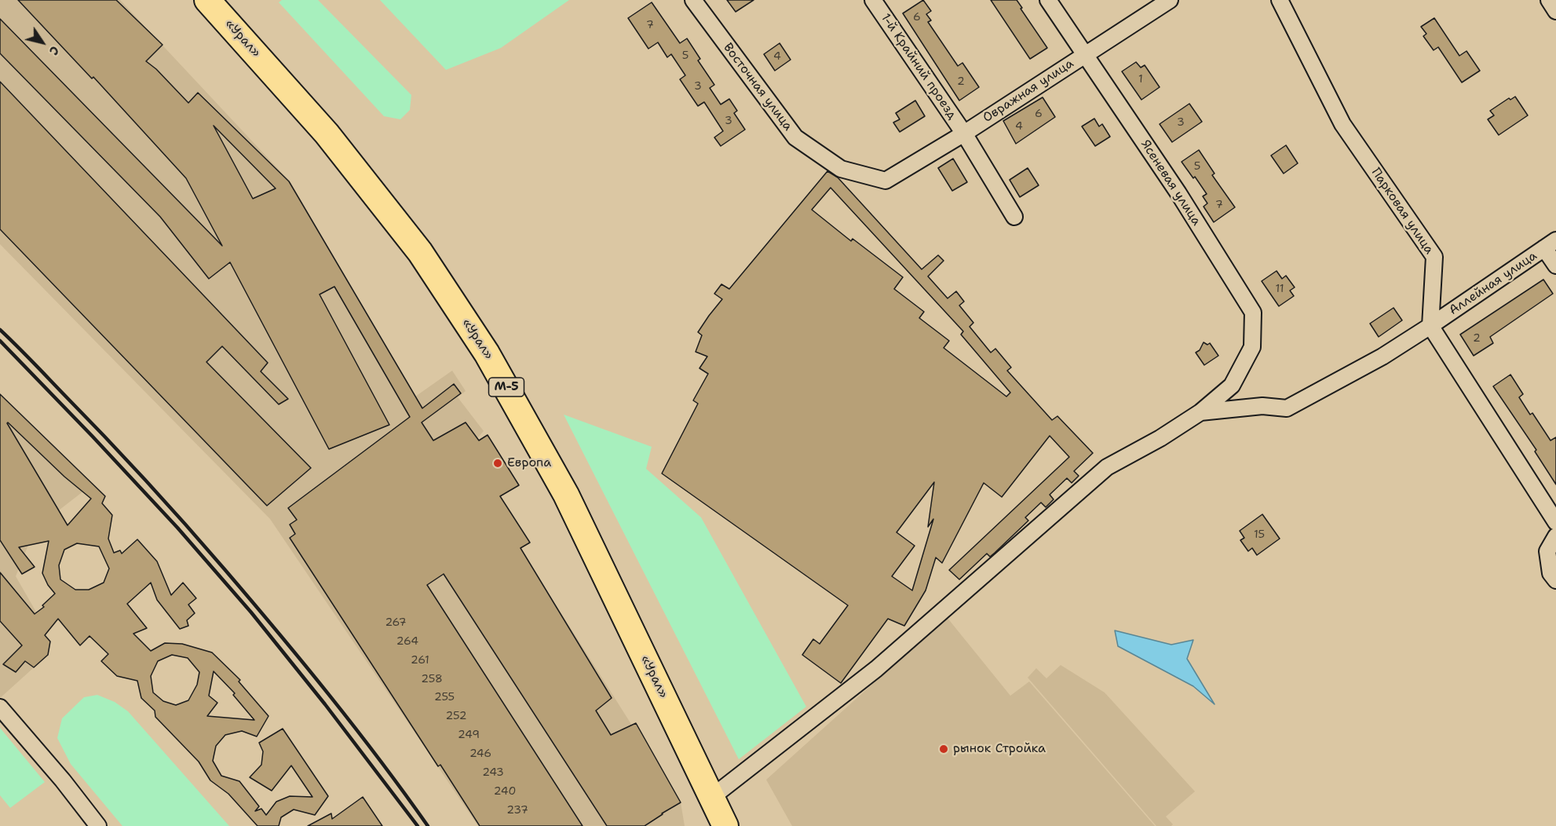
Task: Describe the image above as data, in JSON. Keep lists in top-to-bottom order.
{
  "streets": {
    "highway": ["«Урал»", "М-5"],
    "street": [
      "1-й Крайний проезд",
      "Восточная улица",
      "Овражная улица",
      "Ясеневая улица",
      "Парковая улица",
      "Аллейная улица"
    ]
  },
  "crossings": [
    ["1-й Крайний проезд", "Овражная улица"],
    ["Восточная улица", "Овражная улица"],
    ["Овражная улица", "Ясеневая улица"],
    ["Ясеневая улица", "Аллейная улица"],
    ["Парковая улица", "Аллейная улица"]
  ],
  "places": ["Европа", "рынок Стройка"],
  "house_numbers": [
    "6",
    "7",
    "5",
    "4",
    "1",
    "2",
    "3",
    "6",
    "3",
    "3",
    "4",
    "5",
    "7",
    "11",
    "2",
    "15",
    "267",
    "264",
    "261",
    "258",
    "255",
    "252",
    "249",
    "246",
    "243",
    "240",
    "237"
  ],
  "north": "bottom right"
}
